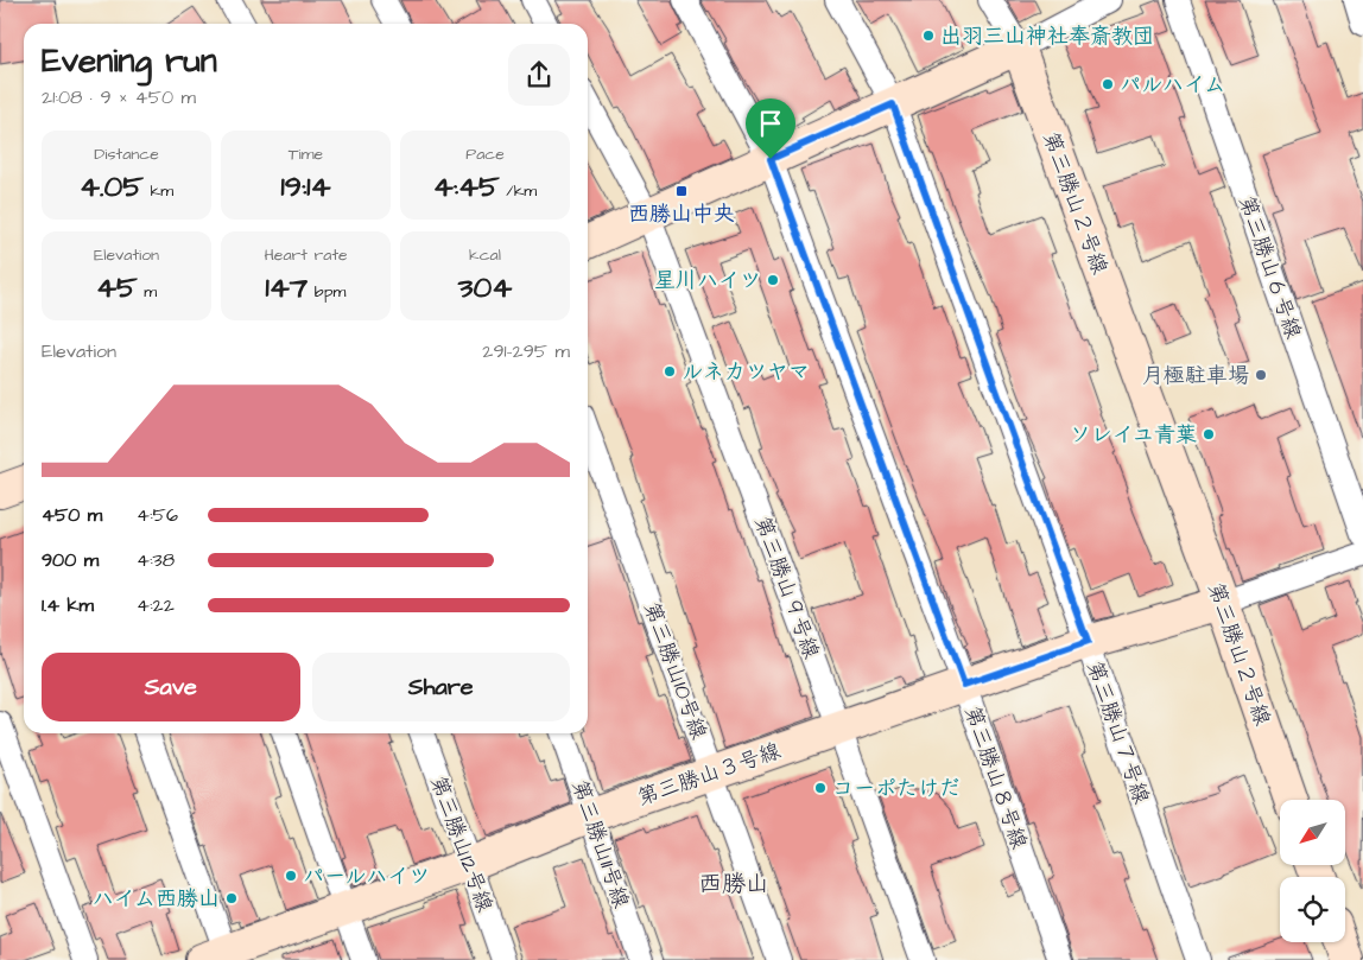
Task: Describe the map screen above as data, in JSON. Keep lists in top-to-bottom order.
{
  "streets": {
    "street": [
      "第三勝山２号線",
      "第三勝山６号線",
      "第三勝山９号線",
      "第三勝山10号線",
      "第三勝山７号線",
      "第三勝山３号線",
      "第三勝山８号線",
      "第三勝山12号線",
      "第三勝山11号線"
    ]
  },
  "crossings": [
    ["第三勝山２号線", "第三勝山３号線"],
    ["第三勝山９号線", "第三勝山３号線"],
    ["第三勝山10号線", "第三勝山３号線"],
    ["第三勝山７号線", "第三勝山３号線"],
    ["第三勝山３号線", "第三勝山８号線"],
    ["第三勝山３号線", "第三勝山12号線"],
    ["第三勝山３号線", "第三勝山11号線"]
  ],
  "districts": ["西勝山"],
  "places": {
    "other": [
      "出羽三山神社奉斎教団",
      "パルハイム",
      "星川ハイツ",
      "ルネカツヤマ",
      "月極駐車場",
      "ソレイユ青葉",
      "コーポたけだ",
      "パールハイツ",
      "ハイム西勝山"
    ],
    "transit": ["西勝山中央"]
  },
  "north": "bottom left",
  "page": {
    "heading": ["Evening run", "21:08 · 9 × 450 m"],
    "stats": [
      ["Distance", "4.05 km"],
      ["Time", "19:14"],
      ["Pace", "4:45 /km"],
      ["Elevation", "45 m"],
      ["Heart rate", "147 bpm"],
      ["kcal", "304"]
    ],
    "chart": ["Elevation", "291–295 m"],
    "list": [
      {
        "name": "450 m",
        "note": "4:56"
      },
      {
        "name": "900 m",
        "note": "4:38"
      },
      {
        "name": "1.4 km",
        "note": "4:22"
      }
    ],
    "buttons": ["Save", "Share"]
  }
}
